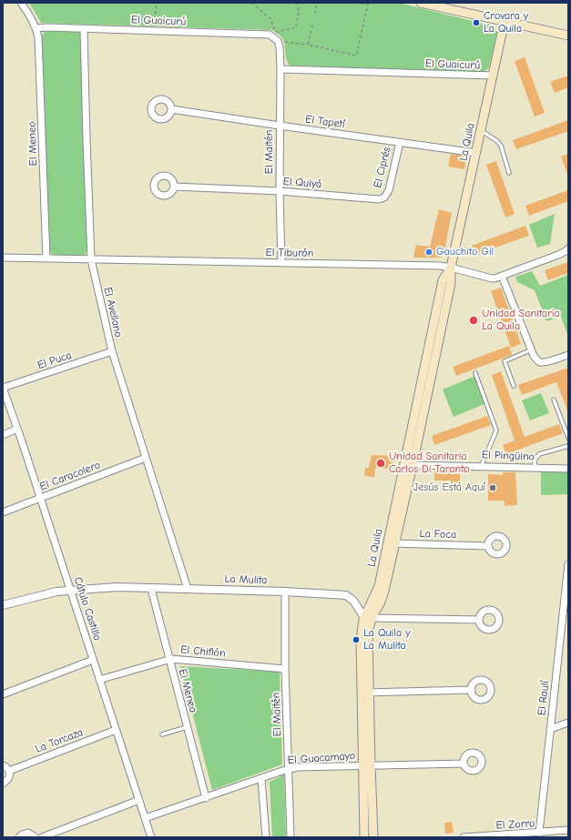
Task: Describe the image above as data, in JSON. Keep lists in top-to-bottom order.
{
  "streets": {
    "main road": ["La Quila", "El Pingüino"],
    "street": [
      "El Guaicurú",
      "El Tapetí",
      "El Meneo",
      "El Maitén",
      "El Ciprés",
      "El Quiyá",
      "El Tiburón",
      "El Avellano",
      "El Puca",
      "El Caracolero",
      "La Foca",
      "La Mulita",
      "Cátulo Castillo",
      "El Chiflón",
      "El Raulí",
      "La Torcaza",
      "El Guacamayo",
      "El Zorro"
    ]
  },
  "crossings": [
    ["El Guaicurú", "La Quila"],
    ["El Guaicurú", "El Meneo"],
    ["El Guaicurú", "El Maitén"],
    ["El Guaicurú", "El Avellano"],
    ["El Tapetí", "La Quila"],
    ["El Tapetí", "El Maitén"],
    ["El Tapetí", "El Ciprés"],
    ["La Quila", "El Tiburón"],
    ["La Quila", "El Pingüino"],
    ["La Quila", "La Foca"],
    ["La Quila", "La Mulita"],
    ["La Quila", "El Guacamayo"],
    ["El Meneo", "El Tiburón"],
    ["El Meneo", "La Mulita"],
    ["El Meneo", "El Chiflón"],
    ["El Meneo", "El Guacamayo"],
    ["El Maitén", "El Quiyá"],
    ["El Maitén", "El Tiburón"],
    ["El Maitén", "La Mulita"],
    ["El Maitén", "El Chiflón"],
    ["El Maitén", "El Guacamayo"],
    ["El Ciprés", "El Quiyá"],
    ["El Tiburón", "El Avellano"],
    ["El Avellano", "El Puca"],
    ["El Avellano", "El Caracolero"],
    ["El Avellano", "La Mulita"],
    ["El Puca", "Cátulo Castillo"],
    ["El Caracolero", "Cátulo Castillo"],
    ["La Mulita", "Cátulo Castillo"],
    ["Cátulo Castillo", "El Chiflón"],
    ["Cátulo Castillo", "La Torcaza"],
    ["Cátulo Castillo", "El Guacamayo"],
    ["El Raulí", "El Zorro"]
  ],
  "places": [
    "Crovara y La Quila",
    "Gauchito Gil",
    "Unidad Sanitaria La Quila",
    "Unidad Sanitaria Carlos Di Taranto",
    "Jesús Está Aquí",
    "La Quila y La Mulita"
  ]
}
